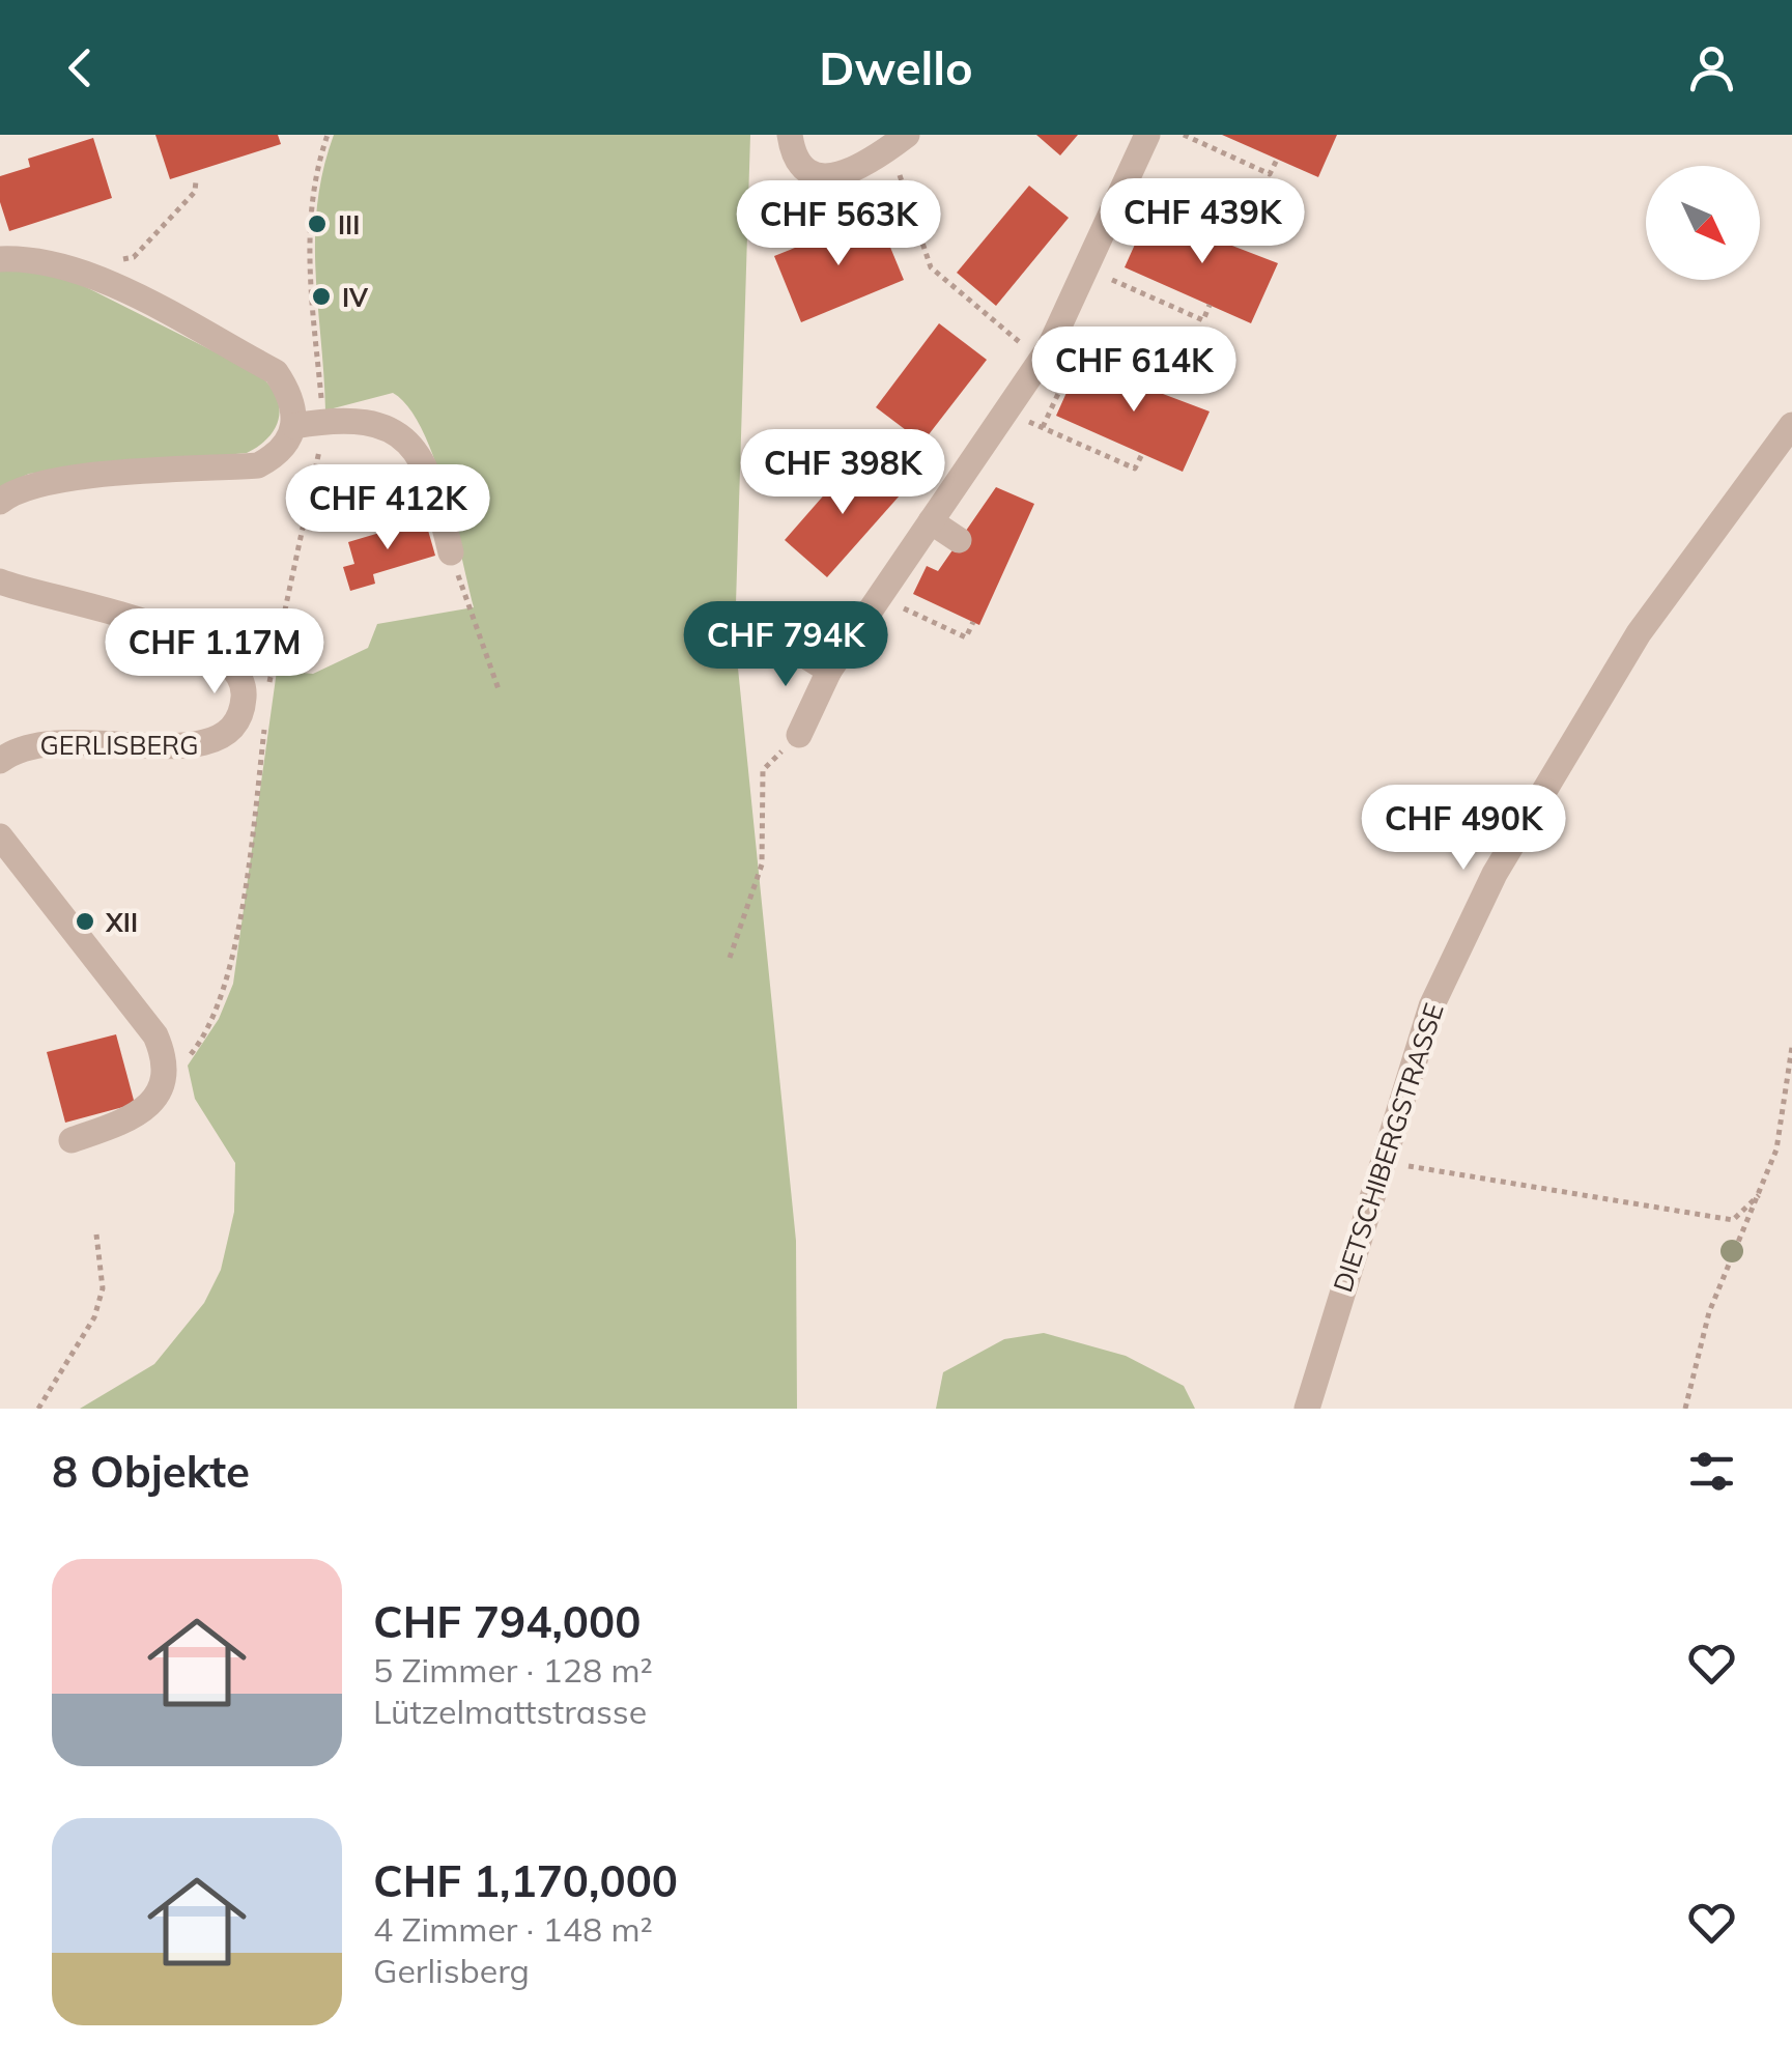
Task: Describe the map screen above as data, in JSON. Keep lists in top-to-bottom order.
{
  "streets": {
    "street": ["GERLISBERG", "DIETSCHIBERGSTRASSE"]
  },
  "places": ["III", "IV", "XII"],
  "north": "bottom right",
  "page": {
    "header": "Dwello",
    "price": [
      "CHF 439K",
      "CHF 563K",
      "CHF 614K",
      "CHF 398K",
      "CHF 412K",
      "CHF 794K",
      "CHF 1.17M",
      "CHF 490K"
    ],
    "heading": "8 Objekte",
    "list": [
      {
        "name": "CHF 794,000",
        "note": "5 Zimmer · 128 m² · Lützelmattstrasse"
      },
      {
        "name": "CHF 1,170,000",
        "note": "4 Zimmer · 148 m² · Gerlisberg"
      }
    ]
  }
}
